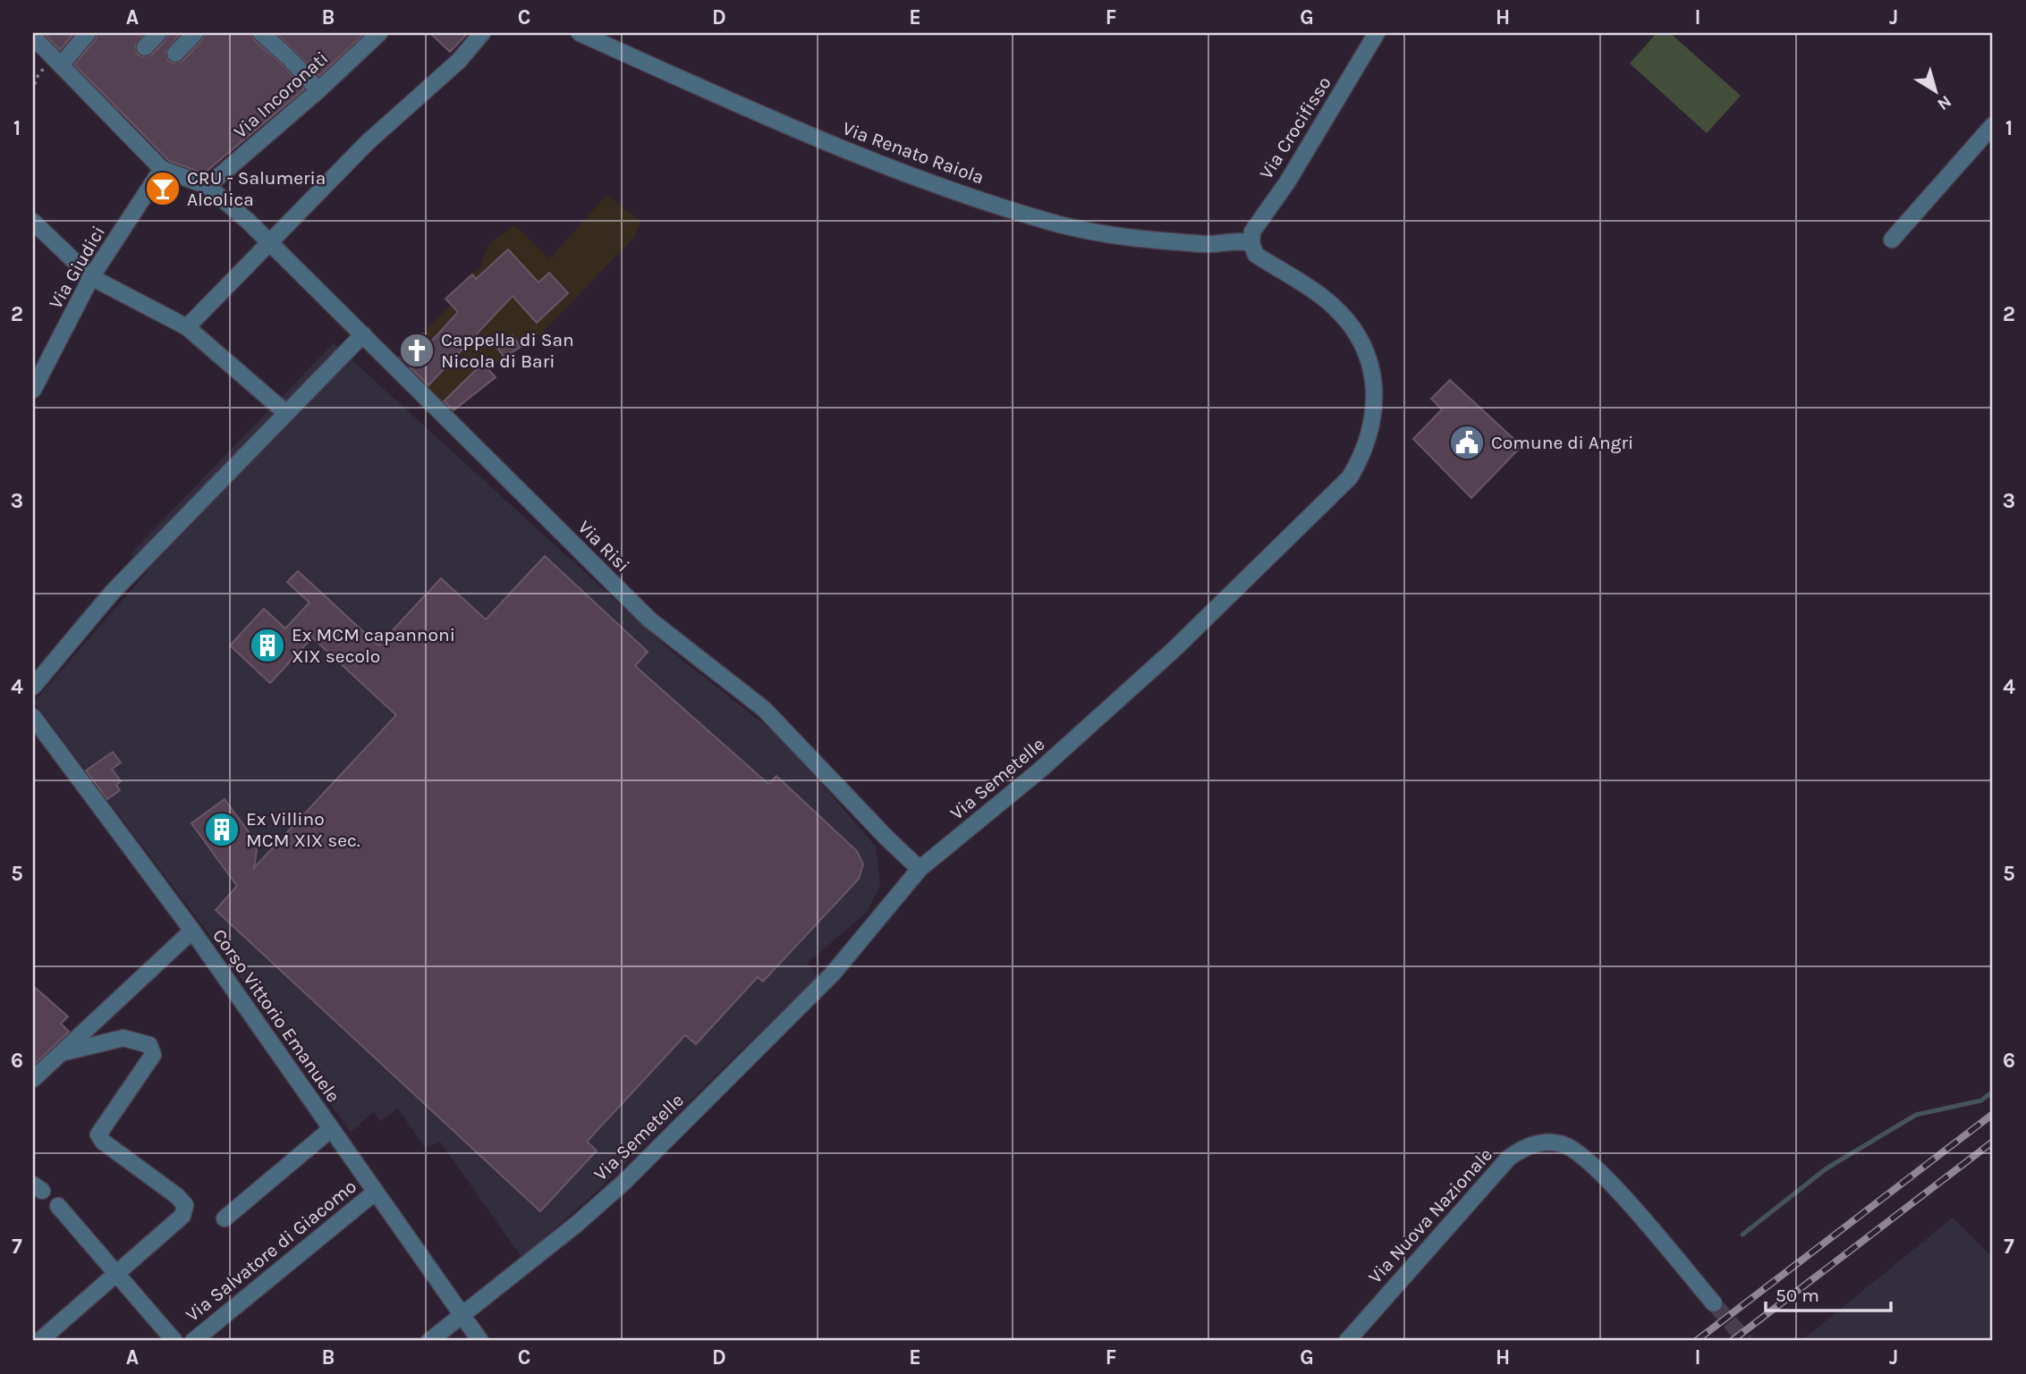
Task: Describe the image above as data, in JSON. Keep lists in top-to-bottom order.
{
  "streets": {
    "street": [
      "Via Incoronati",
      "Via Crocifisso",
      "Via Renato Raiola",
      "Via Giudici",
      "Via Risi",
      "Via Semetelle",
      "Corso Vittorio Emanuele",
      "Via Nuova Nazionale",
      "Via Salvatore di Giacomo"
    ]
  },
  "crossings": [
    ["Via Incoronati", "Via Risi"],
    ["Via Crocifisso", "Via Renato Raiola"],
    ["Via Crocifisso", "Via Semetelle"],
    ["Via Renato Raiola", "Via Semetelle"],
    ["Via Risi", "Via Semetelle"],
    ["Via Semetelle", "Corso Vittorio Emanuele"],
    ["Corso Vittorio Emanuele", "Via Salvatore di Giacomo"]
  ],
  "places": {
    "bar": ["CRU - Salumeria Alcolica"],
    "church": ["Cappella di San Nicola di Bari"],
    "public building": ["Comune di Angri"],
    "building": ["Ex MCM capannoni XIX secolo", "Ex Villino MCM XIX sec."]
  },
  "scale_bar": "50 m",
  "north": "bottom right",
  "grid": {
    "columns": [
      "A",
      "B",
      "C",
      "D",
      "E",
      "F",
      "G",
      "H",
      "I",
      "J"
    ],
    "rows": [
      "1",
      "2",
      "3",
      "4",
      "5",
      "6",
      "7"
    ]
  }
}
